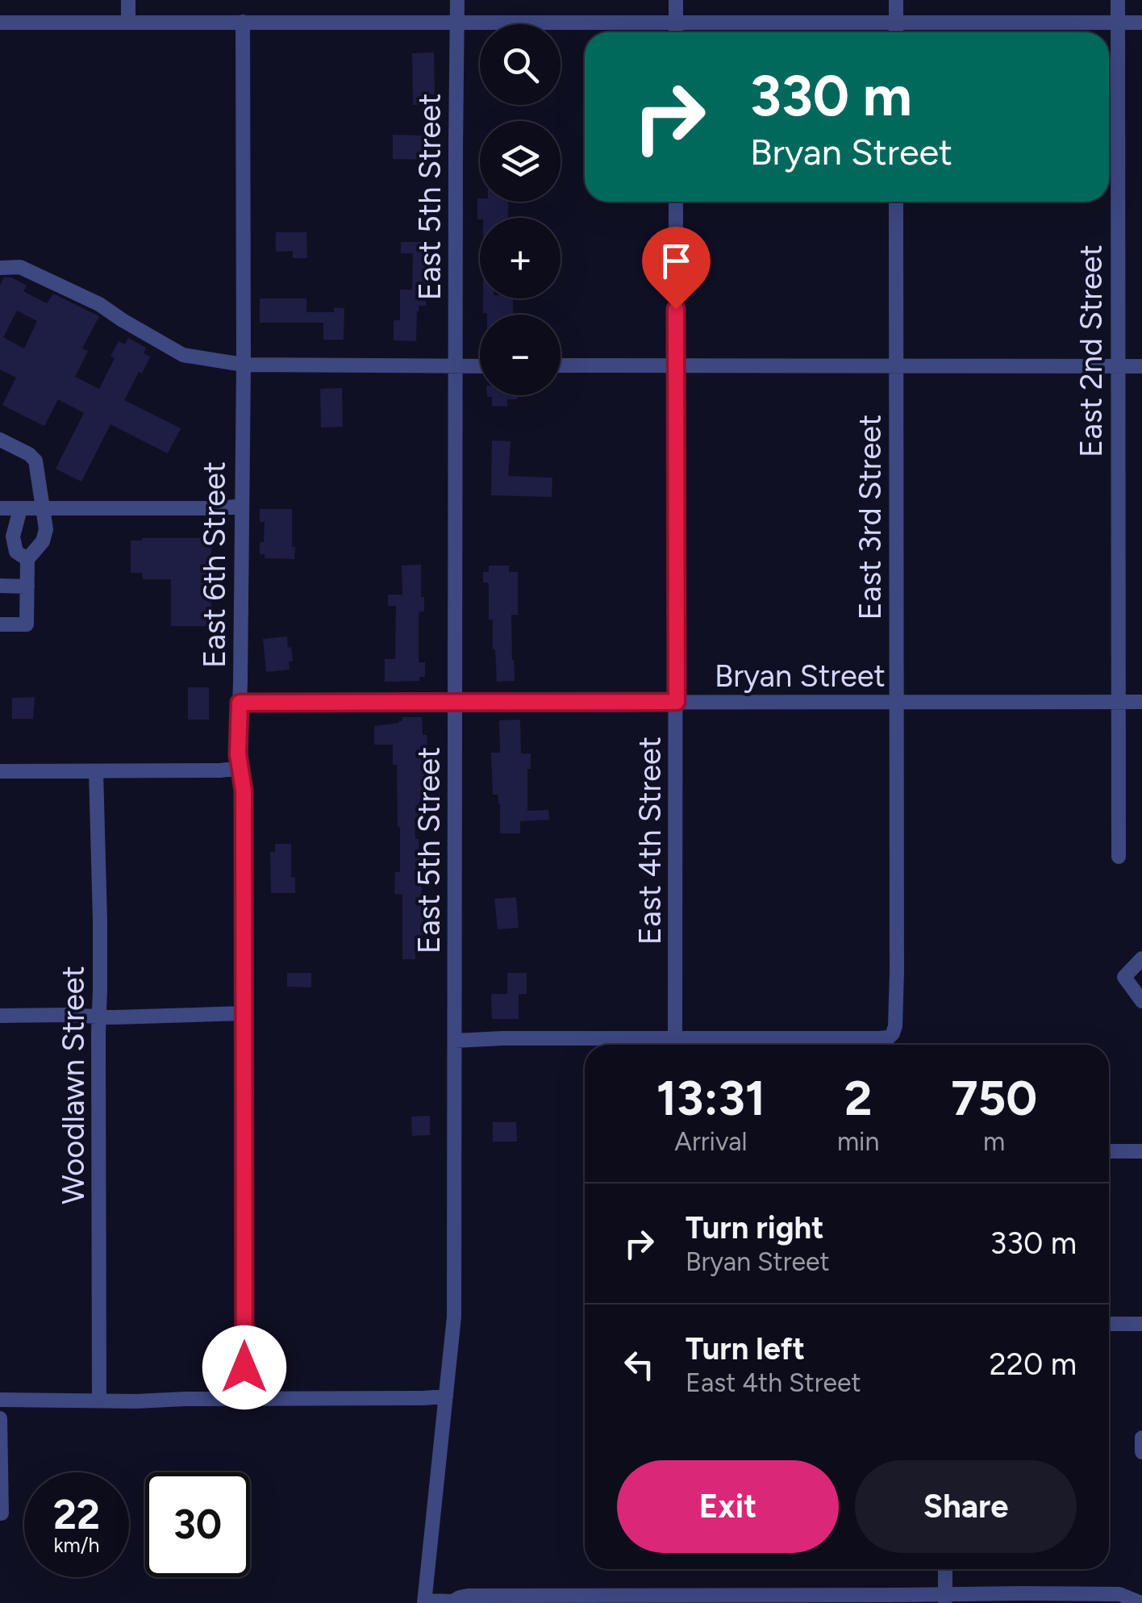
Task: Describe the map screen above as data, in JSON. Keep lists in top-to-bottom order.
{
  "streets": {
    "street": [
      "East 5th Street",
      "East 2nd Street",
      "East 3rd Street",
      "East 6th Street",
      "Bryan Street",
      "East 4th Street",
      "Woodlawn Street"
    ]
  },
  "crossings": [
    ["East 5th Street", "Bryan Street"],
    ["East 2nd Street", "Bryan Street"],
    ["East 3rd Street", "Bryan Street"],
    ["East 6th Street", "Bryan Street"],
    ["Bryan Street", "East 4th Street"]
  ],
  "page": {
    "map_buttons": ["+", "−"],
    "turn": ["330 m", "Bryan Street"],
    "eta": [
      "13:31",
      "Arrival",
      "2",
      "min",
      "750",
      "m"
    ],
    "list": [
      {
        "name": "Turn right",
        "note": "Bryan Street",
        "value": "330 m"
      },
      {
        "name": "Turn left",
        "note": "East 4th Street",
        "value": "220 m"
      }
    ],
    "buttons": ["Exit", "Share"],
    "speed": "22 km/h",
    "limit": "30"
  }
}
